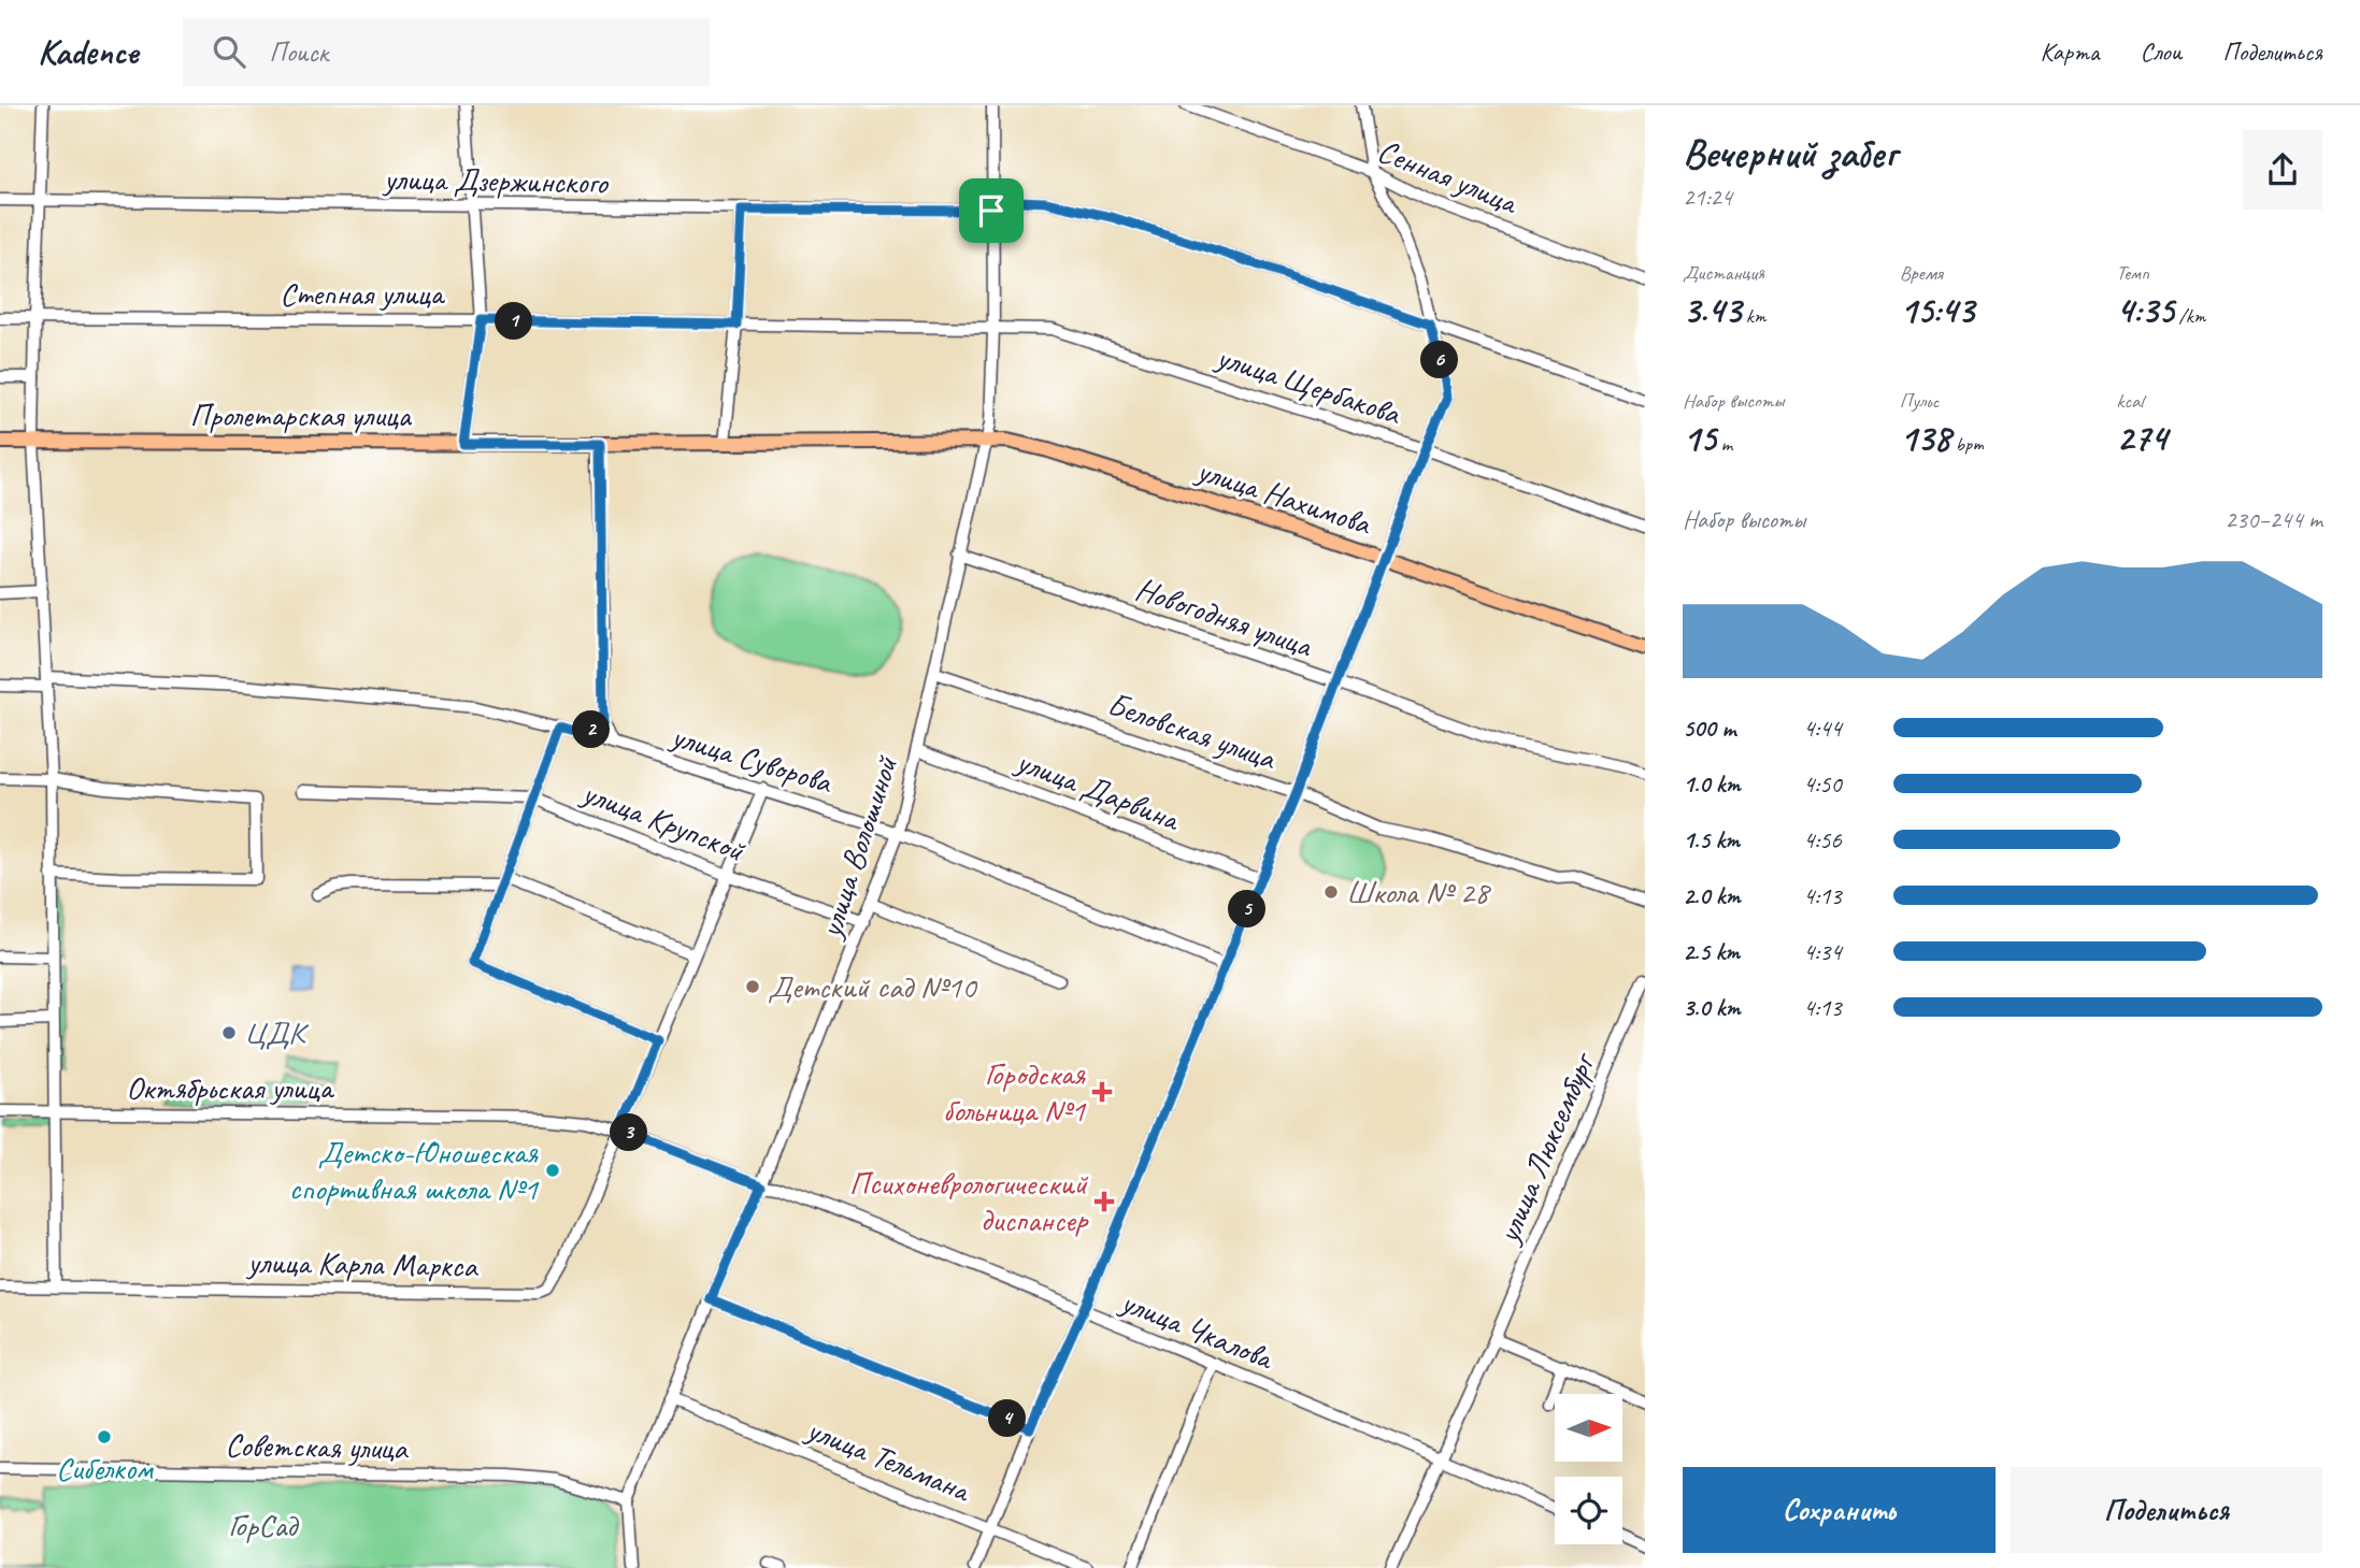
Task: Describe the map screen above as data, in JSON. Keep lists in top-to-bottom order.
{
  "streets": {
    "main road": ["Пролетарская улица", "улица Нахимова"],
    "street": [
      "Сенная улица",
      "улица Дзержинского",
      "Степная улица",
      "улица Щербакова",
      "Новогодняя улица",
      "Беловская улица",
      "улица Суворова",
      "улица Дарвина",
      "улица Крупской",
      "улица Волошиной",
      "Октябрьская улица",
      "улица Люксембург",
      "улица Карла Маркса",
      "улица Чкалова",
      "Советская улица",
      "улица Тельмана"
    ]
  },
  "crossings": [
    ["улица Дзержинского", "улица Волошиной"],
    ["Степная улица", "улица Щербакова"],
    ["Степная улица", "улица Волошиной"],
    ["улица Щербакова", "улица Волошиной"],
    ["Пролетарская улица", "улица Нахимова"],
    ["Пролетарская улица", "улица Волошиной"],
    ["улица Нахимова", "улица Волошиной"],
    ["Новогодняя улица", "улица Волошиной"],
    ["Беловская улица", "улица Волошиной"],
    ["улица Суворова", "улица Волошиной"],
    ["улица Дарвина", "улица Волошиной"],
    ["улица Крупской", "улица Волошиной"],
    ["улица Волошиной", "улица Чкалова"],
    ["улица Волошиной", "Советская улица"],
    ["улица Волошиной", "улица Тельмана"],
    ["Октябрьская улица", "улица Чкалова"],
    ["улица Люксембург", "улица Чкалова"],
    ["улица Карла Маркса", "улица Чкалова"]
  ],
  "parks": ["ГорСад"],
  "places": {
    "other": [
      "Школа № 28",
      "Детский сад №10",
      "ЦДК",
      "Детско-Юношеская спортивная школа №1",
      "Сибелком"
    ],
    "health": ["Городская больница №1", "Психоневрологический диспансер"]
  },
  "north": "right",
  "page": {
    "header": "Kadence",
    "search": "Поиск",
    "nav": ["Карта", "Слои", "Поделиться"],
    "heading": ["Вечерний забег", "21:24"],
    "stats": [
      ["Дистанция", "3.43 km"],
      ["Время", "15:43"],
      ["Темп", "4:35 /km"],
      ["Набор высоты", "15 m"],
      ["Пульс", "138 bpm"],
      ["kcal", "274"]
    ],
    "pins": [
      "1",
      "6",
      "2",
      "5",
      "3",
      "4"
    ],
    "chart": ["Набор высоты", "230–244 m"],
    "list": [
      {
        "name": "500 m",
        "note": "4:44"
      },
      {
        "name": "1.0 km",
        "note": "4:50"
      },
      {
        "name": "1.5 km",
        "note": "4:56"
      },
      {
        "name": "2.0 km",
        "note": "4:13"
      },
      {
        "name": "2.5 km",
        "note": "4:34"
      },
      {
        "name": "3.0 km",
        "note": "4:13"
      }
    ],
    "buttons": ["Сохранить", "Поделиться"]
  }
}
